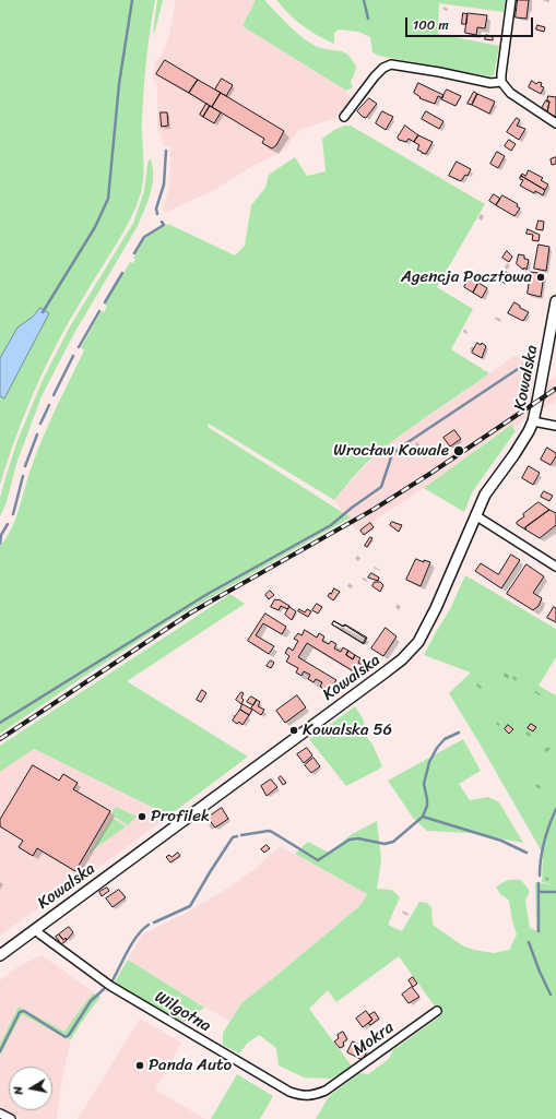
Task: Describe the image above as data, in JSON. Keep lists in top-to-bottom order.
{
  "streets": {
    "street": ["Kowalska", "Wilgotna", "Mokra"]
  },
  "crossings": [
    ["Kowalska", "Wilgotna"],
    ["Wilgotna", "Mokra"]
  ],
  "places": [
    "Agencja Pocztowa",
    "Wrocław Kowale",
    "Kowalska 56",
    "Profilek",
    "Panda Auto"
  ],
  "scale_bar": "100 m",
  "north": "left"
}
